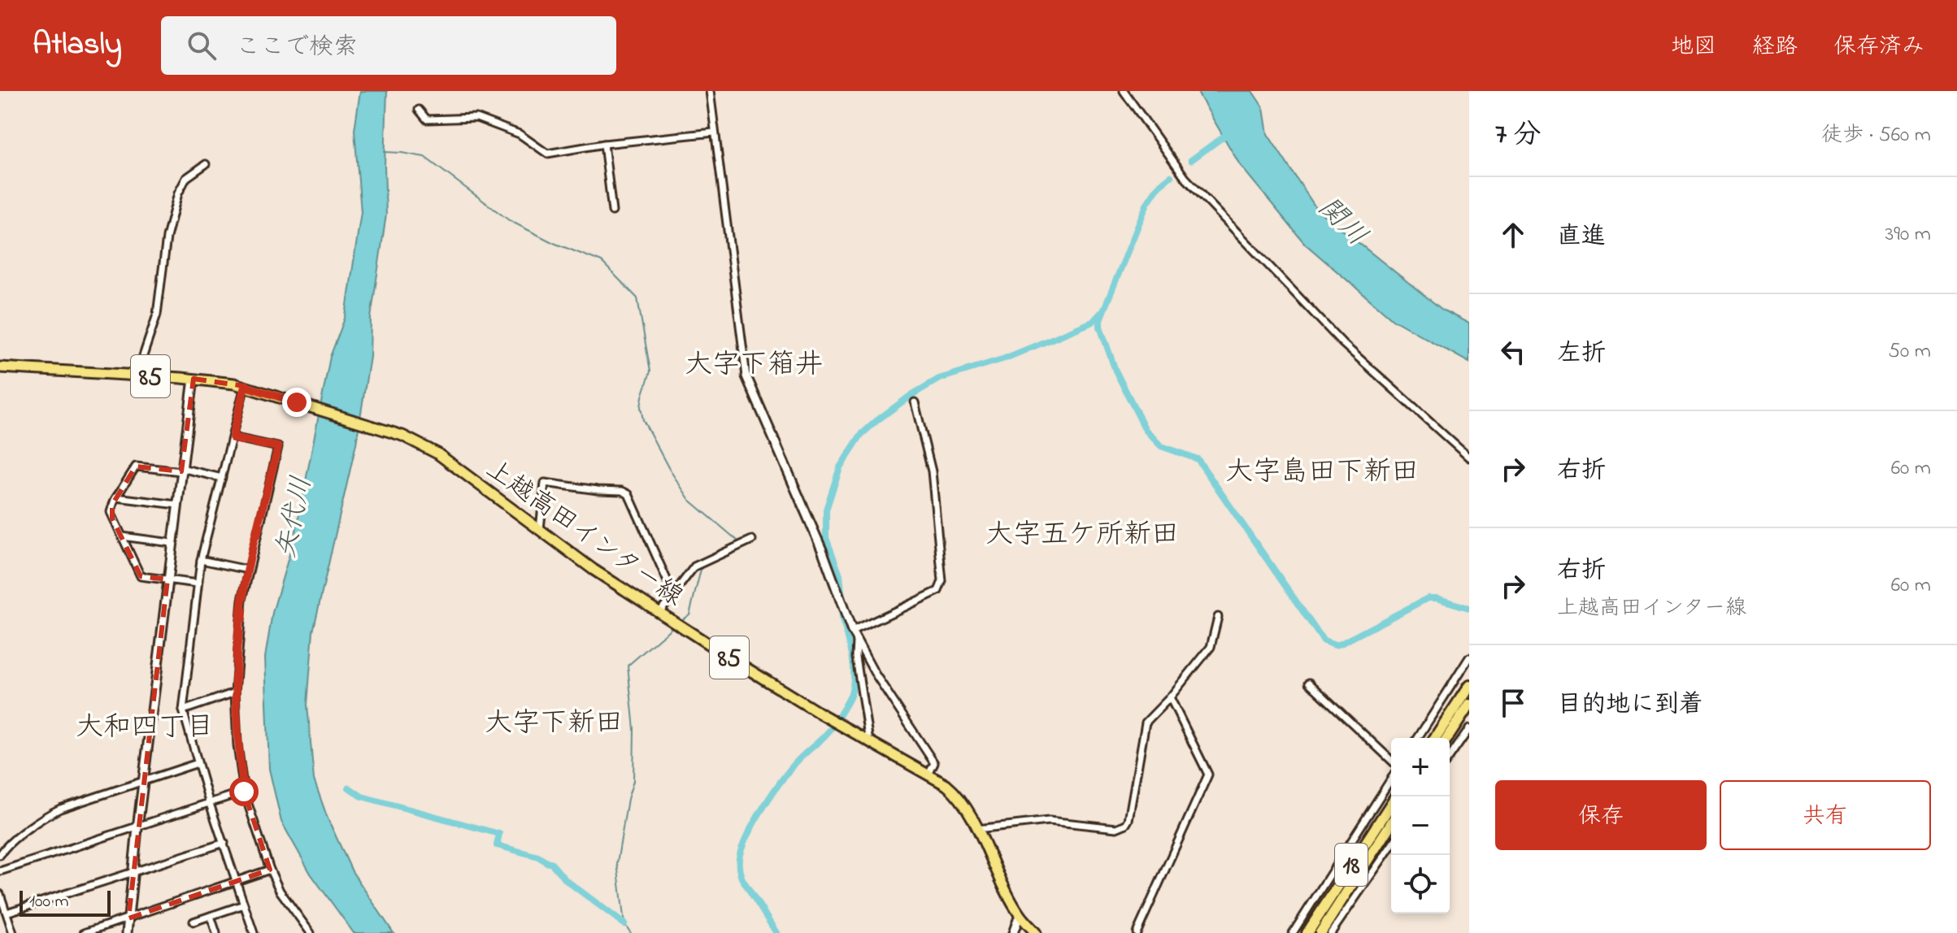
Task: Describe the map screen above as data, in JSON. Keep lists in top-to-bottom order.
{
  "streets": {
    "highway": ["18"],
    "main road": ["85", "上越高田インター線"]
  },
  "districts": [
    "大字下箱井",
    "大字島田下新田",
    "大字五ケ所新田",
    "大字下新田",
    "大和四丁目"
  ],
  "water": ["関川", "矢代川"],
  "scale_bar": "100 m",
  "page": {
    "header": "Atlasly",
    "search": "ここで検索",
    "nav": ["地図", "経路", "保存済み"],
    "heading": ["7 分", "徒歩 · 560 m"],
    "list": [
      ["直進", "390 m"],
      ["左折", "50 m"],
      ["右折", "60 m"],
      ["右折", "上越高田インター線", "60 m"],
      "目的地に到着"
    ],
    "map_buttons": ["+", "−"],
    "buttons": ["保存", "共有"],
    "scale": "100 m"
  }
}
